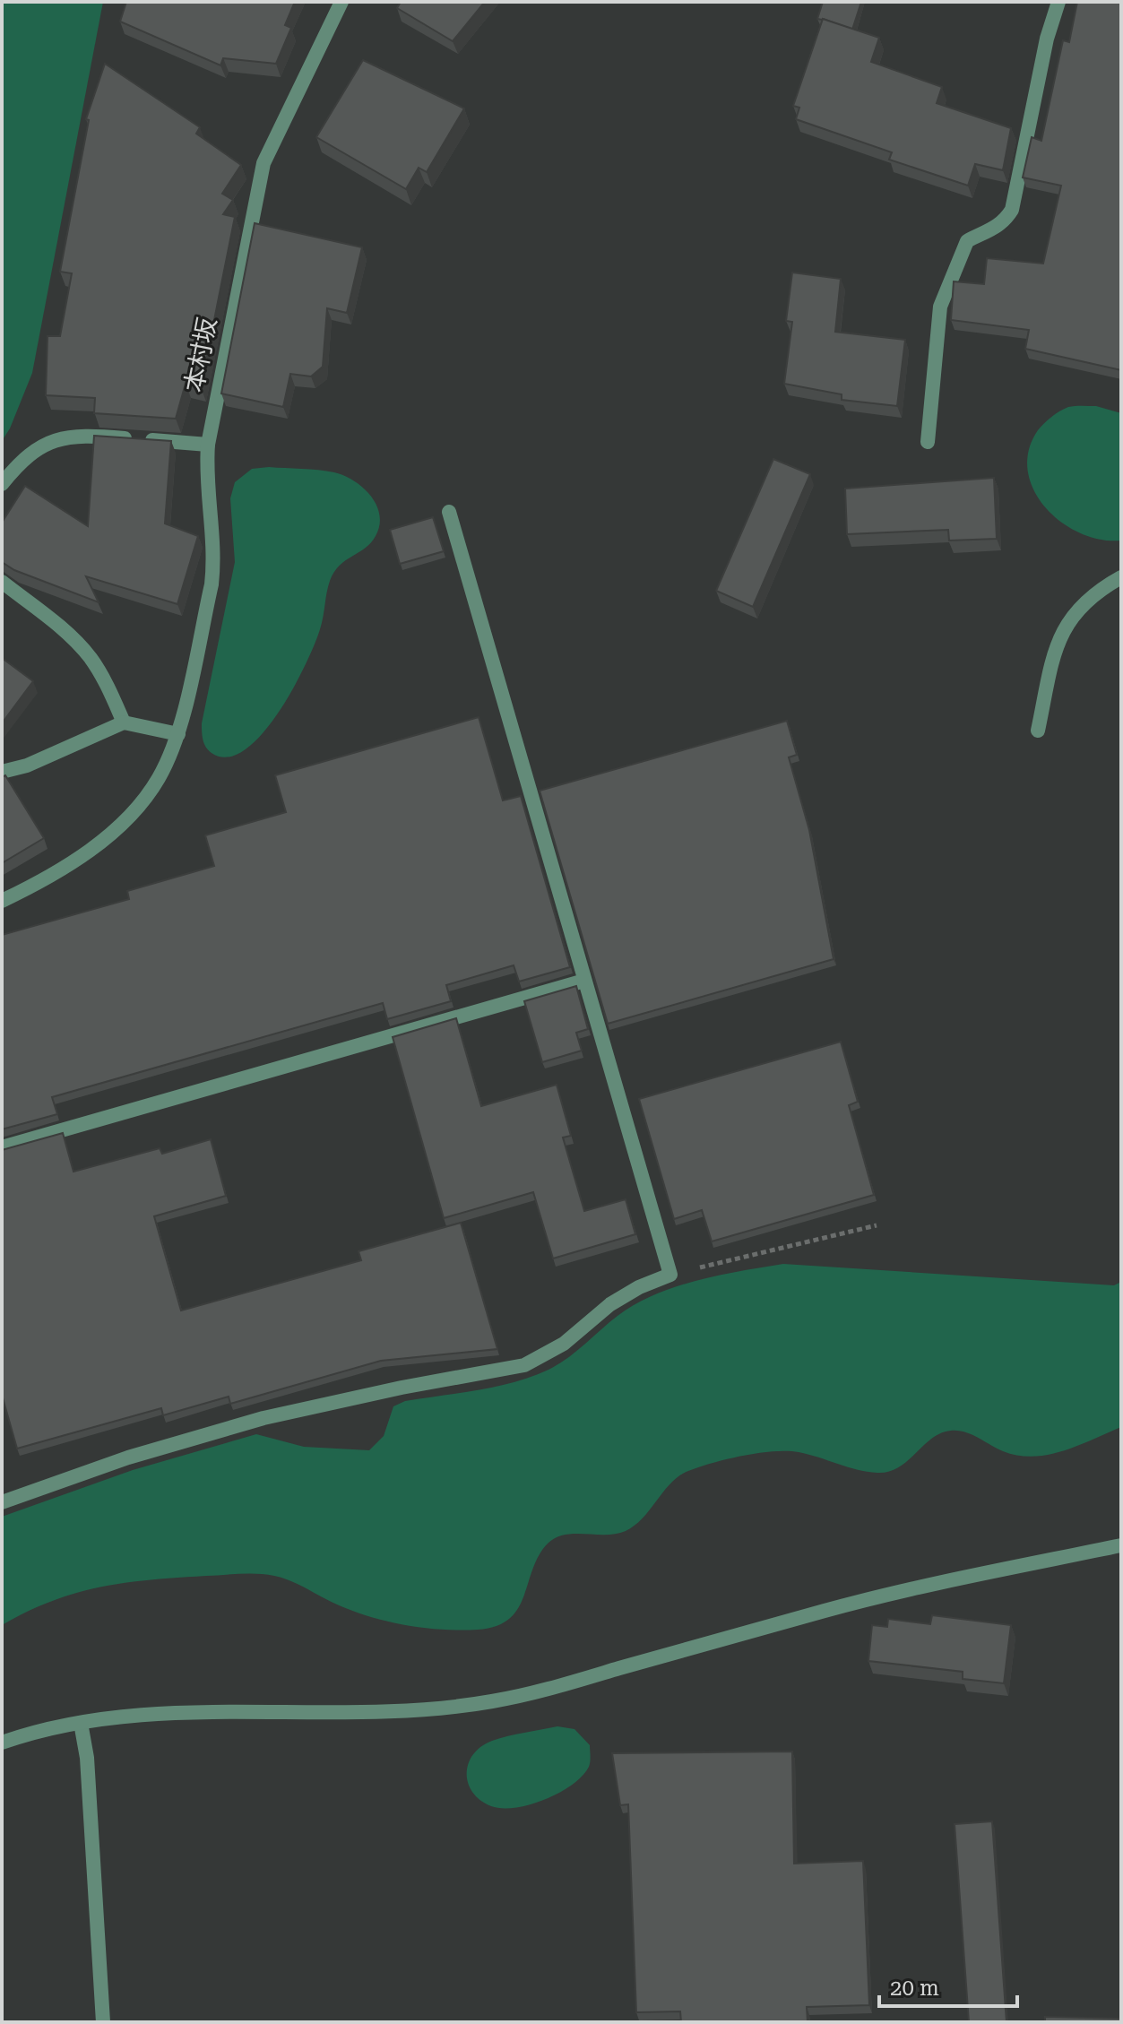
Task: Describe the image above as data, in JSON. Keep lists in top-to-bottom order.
{
  "streets": {
    "street": ["本村坂"]
  },
  "scale_bar": "20 m"
}
